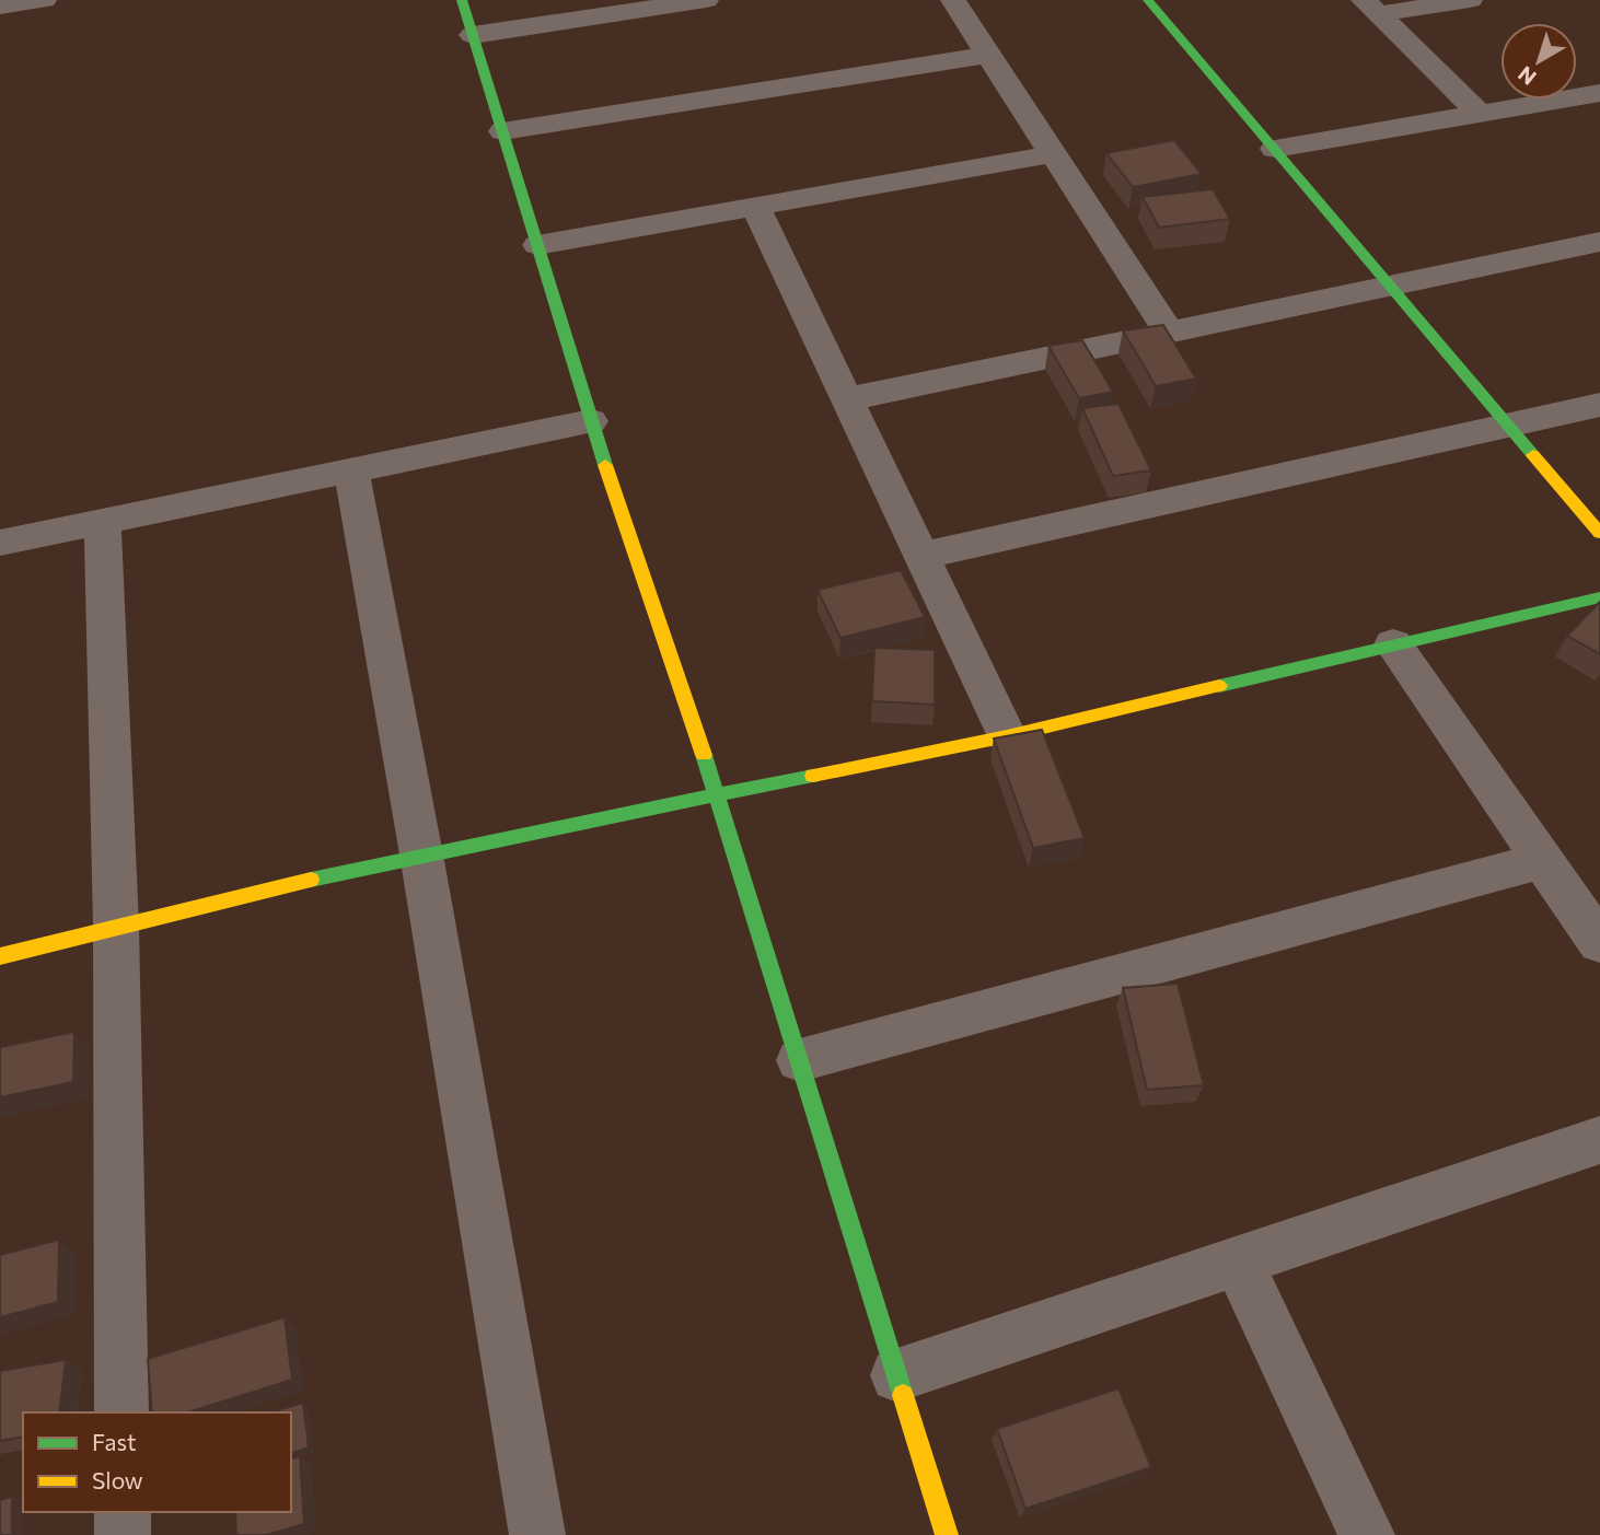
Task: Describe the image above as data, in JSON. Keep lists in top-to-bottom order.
{
  "legend": ["Fast", "Slow"],
  "north": "bottom left"
}
